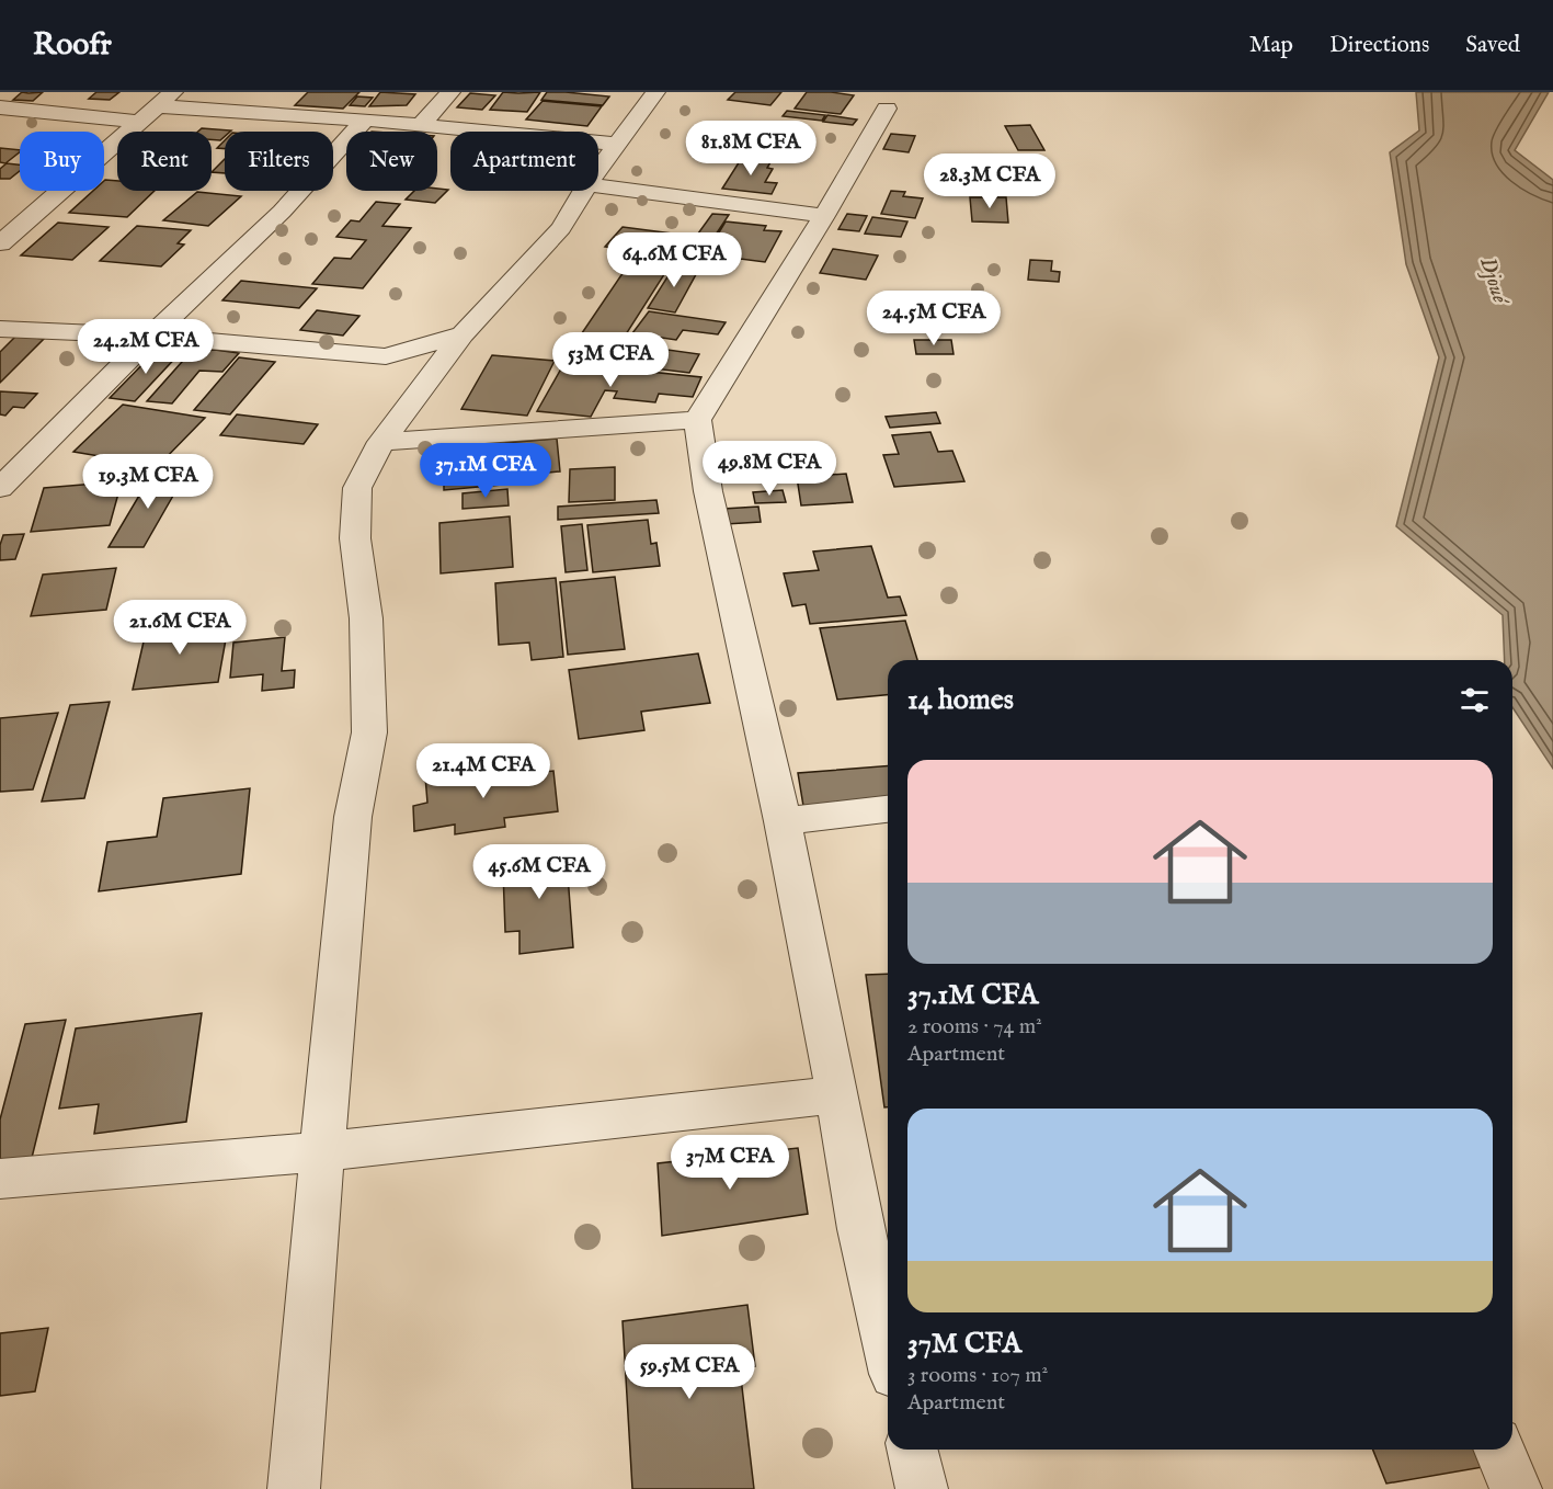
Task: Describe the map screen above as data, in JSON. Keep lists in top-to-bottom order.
{
  "water": ["Djoué"],
  "page": {
    "header": "Roofr",
    "nav": ["Map", "Directions", "Saved"],
    "price": [
      "81.8M CFA",
      "28.3M CFA",
      "64.6M CFA",
      "24.5M CFA",
      "24.2M CFA",
      "53M CFA",
      "49.8M CFA",
      "37.1M CFA",
      "19.3M CFA",
      "21.6M CFA",
      "21.4M CFA",
      "45.6M CFA",
      "37M CFA",
      "59.5M CFA"
    ],
    "chip": [
      "Buy",
      "Rent",
      "Filters",
      "New",
      "Apartment"
    ],
    "heading": "14 homes",
    "list": [
      {
        "name": "37.1M CFA",
        "note": "2 rooms · 74 m² · Apartment"
      },
      {
        "name": "37M CFA",
        "note": "3 rooms · 107 m² · Apartment"
      }
    ]
  }
}
